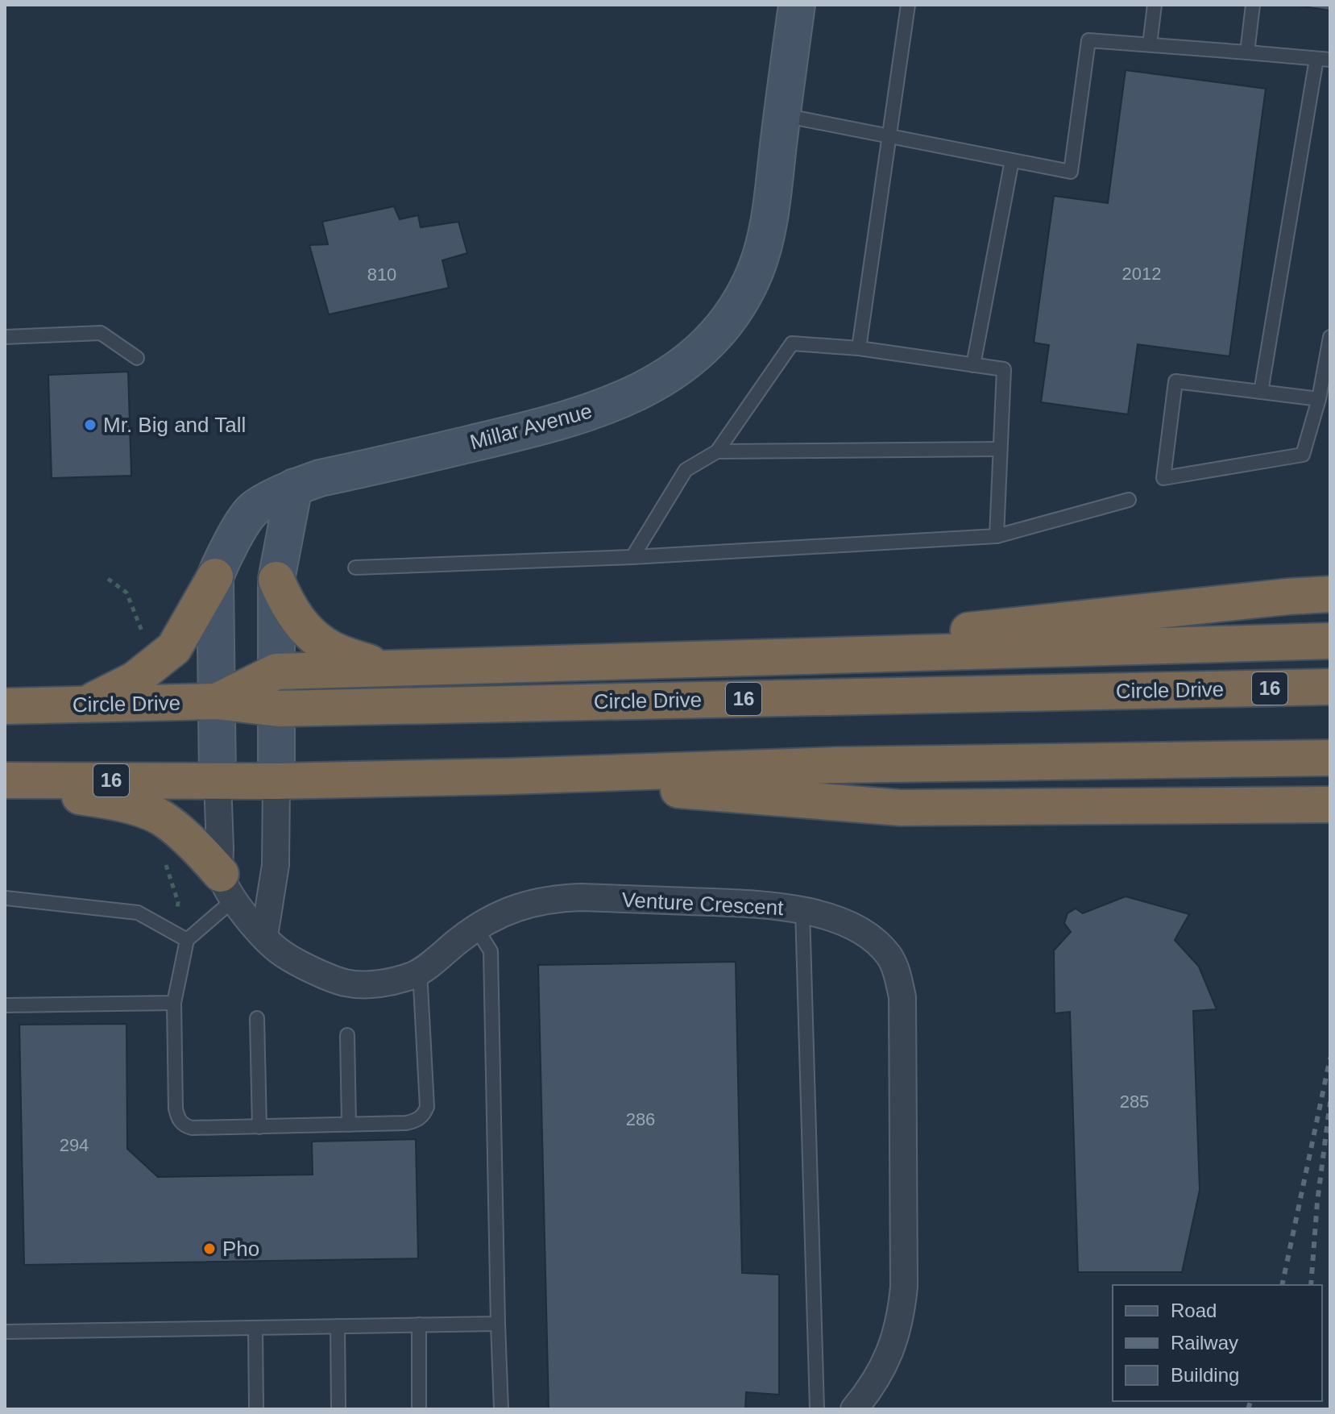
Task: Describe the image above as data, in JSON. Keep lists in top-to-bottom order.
{
  "streets": {
    "highway": ["16", "Circle Drive"],
    "street": ["Millar Avenue", "Venture Crescent"]
  },
  "crossings": [
    ["Millar Avenue", "16"],
    ["Millar Avenue", "Circle Drive"]
  ],
  "places": ["Mr. Big and Tall", "Pho"],
  "house_numbers": [
    "2012",
    "810",
    "285",
    "286",
    "294"
  ],
  "legend": ["Road", "Railway", "Building"]
}
